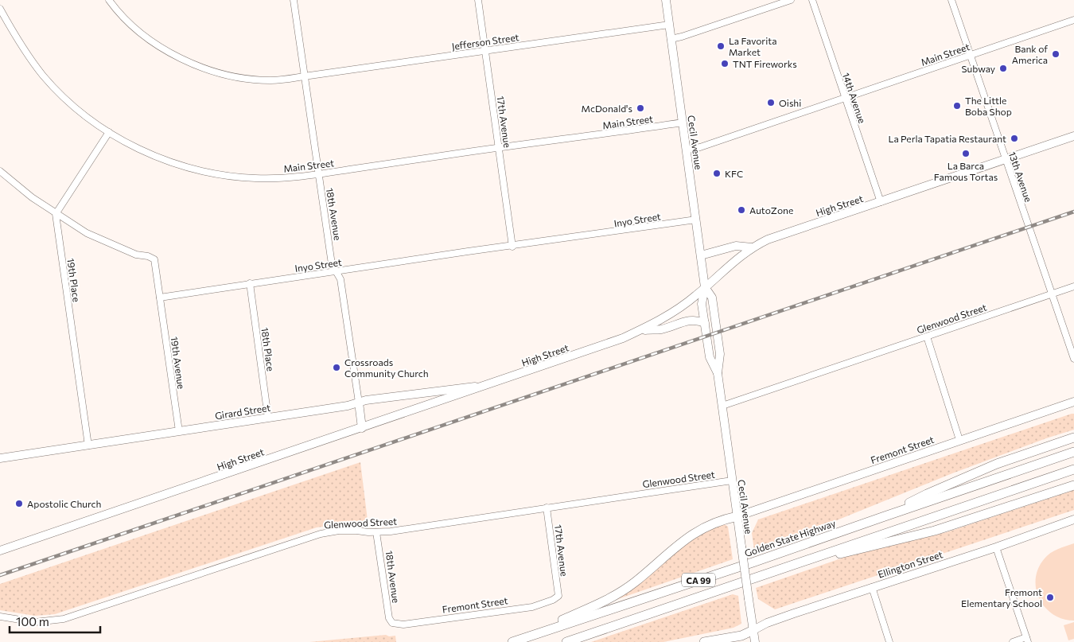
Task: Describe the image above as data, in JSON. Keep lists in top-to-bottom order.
{
  "streets": {
    "highway": ["Golden State Highway", "CA 99"],
    "main road": [
      "Cecil Avenue",
      "High Street",
      "18th Avenue",
      "Girard Street",
      "Fremont Street",
      "Ellington Street"
    ],
    "street": [
      "Jefferson Street",
      "Main Street",
      "14th Avenue",
      "17th Avenue",
      "13th Avenue",
      "Inyo Street",
      "19th Place",
      "Glenwood Street",
      "18th Place",
      "19th Avenue"
    ]
  },
  "crossings": [
    ["Jefferson Street", "17th Avenue"],
    ["Jefferson Street", "Cecil Avenue"],
    ["Jefferson Street", "18th Avenue"],
    ["Main Street", "14th Avenue"],
    ["Main Street", "17th Avenue"],
    ["Main Street", "Cecil Avenue"],
    ["Main Street", "13th Avenue"],
    ["Main Street", "18th Avenue"],
    ["14th Avenue", "High Street"],
    ["17th Avenue", "Inyo Street"],
    ["17th Avenue", "Glenwood Street"],
    ["17th Avenue", "Fremont Street"],
    ["Cecil Avenue", "High Street"],
    ["Cecil Avenue", "Inyo Street"],
    ["Cecil Avenue", "Glenwood Street"],
    ["Cecil Avenue", "Fremont Street"],
    ["Cecil Avenue", "Ellington Street"],
    ["13th Avenue", "High Street"],
    ["13th Avenue", "Glenwood Street"],
    ["High Street", "18th Avenue"],
    ["High Street", "Girard Street"],
    ["18th Avenue", "Inyo Street"],
    ["18th Avenue", "Glenwood Street"],
    ["18th Avenue", "Girard Street"],
    ["18th Avenue", "Fremont Street"],
    ["Inyo Street", "18th Place"],
    ["Inyo Street", "19th Avenue"],
    ["19th Place", "Girard Street"],
    ["18th Place", "Girard Street"],
    ["19th Avenue", "Girard Street"]
  ],
  "places": [
    "La Favorita Market",
    "Bank of America",
    "TNT Fireworks",
    "Subway",
    "Oishi",
    "The Little Boba Shop",
    "McDonald's",
    "La Perla Tapatia Restaurant",
    "La Barca Famous Tortas",
    "KFC",
    "AutoZone",
    "Crossroads Community Church",
    "Apostolic Church",
    "Fremont Elementary School"
  ],
  "scale_bar": "100 m"
}
